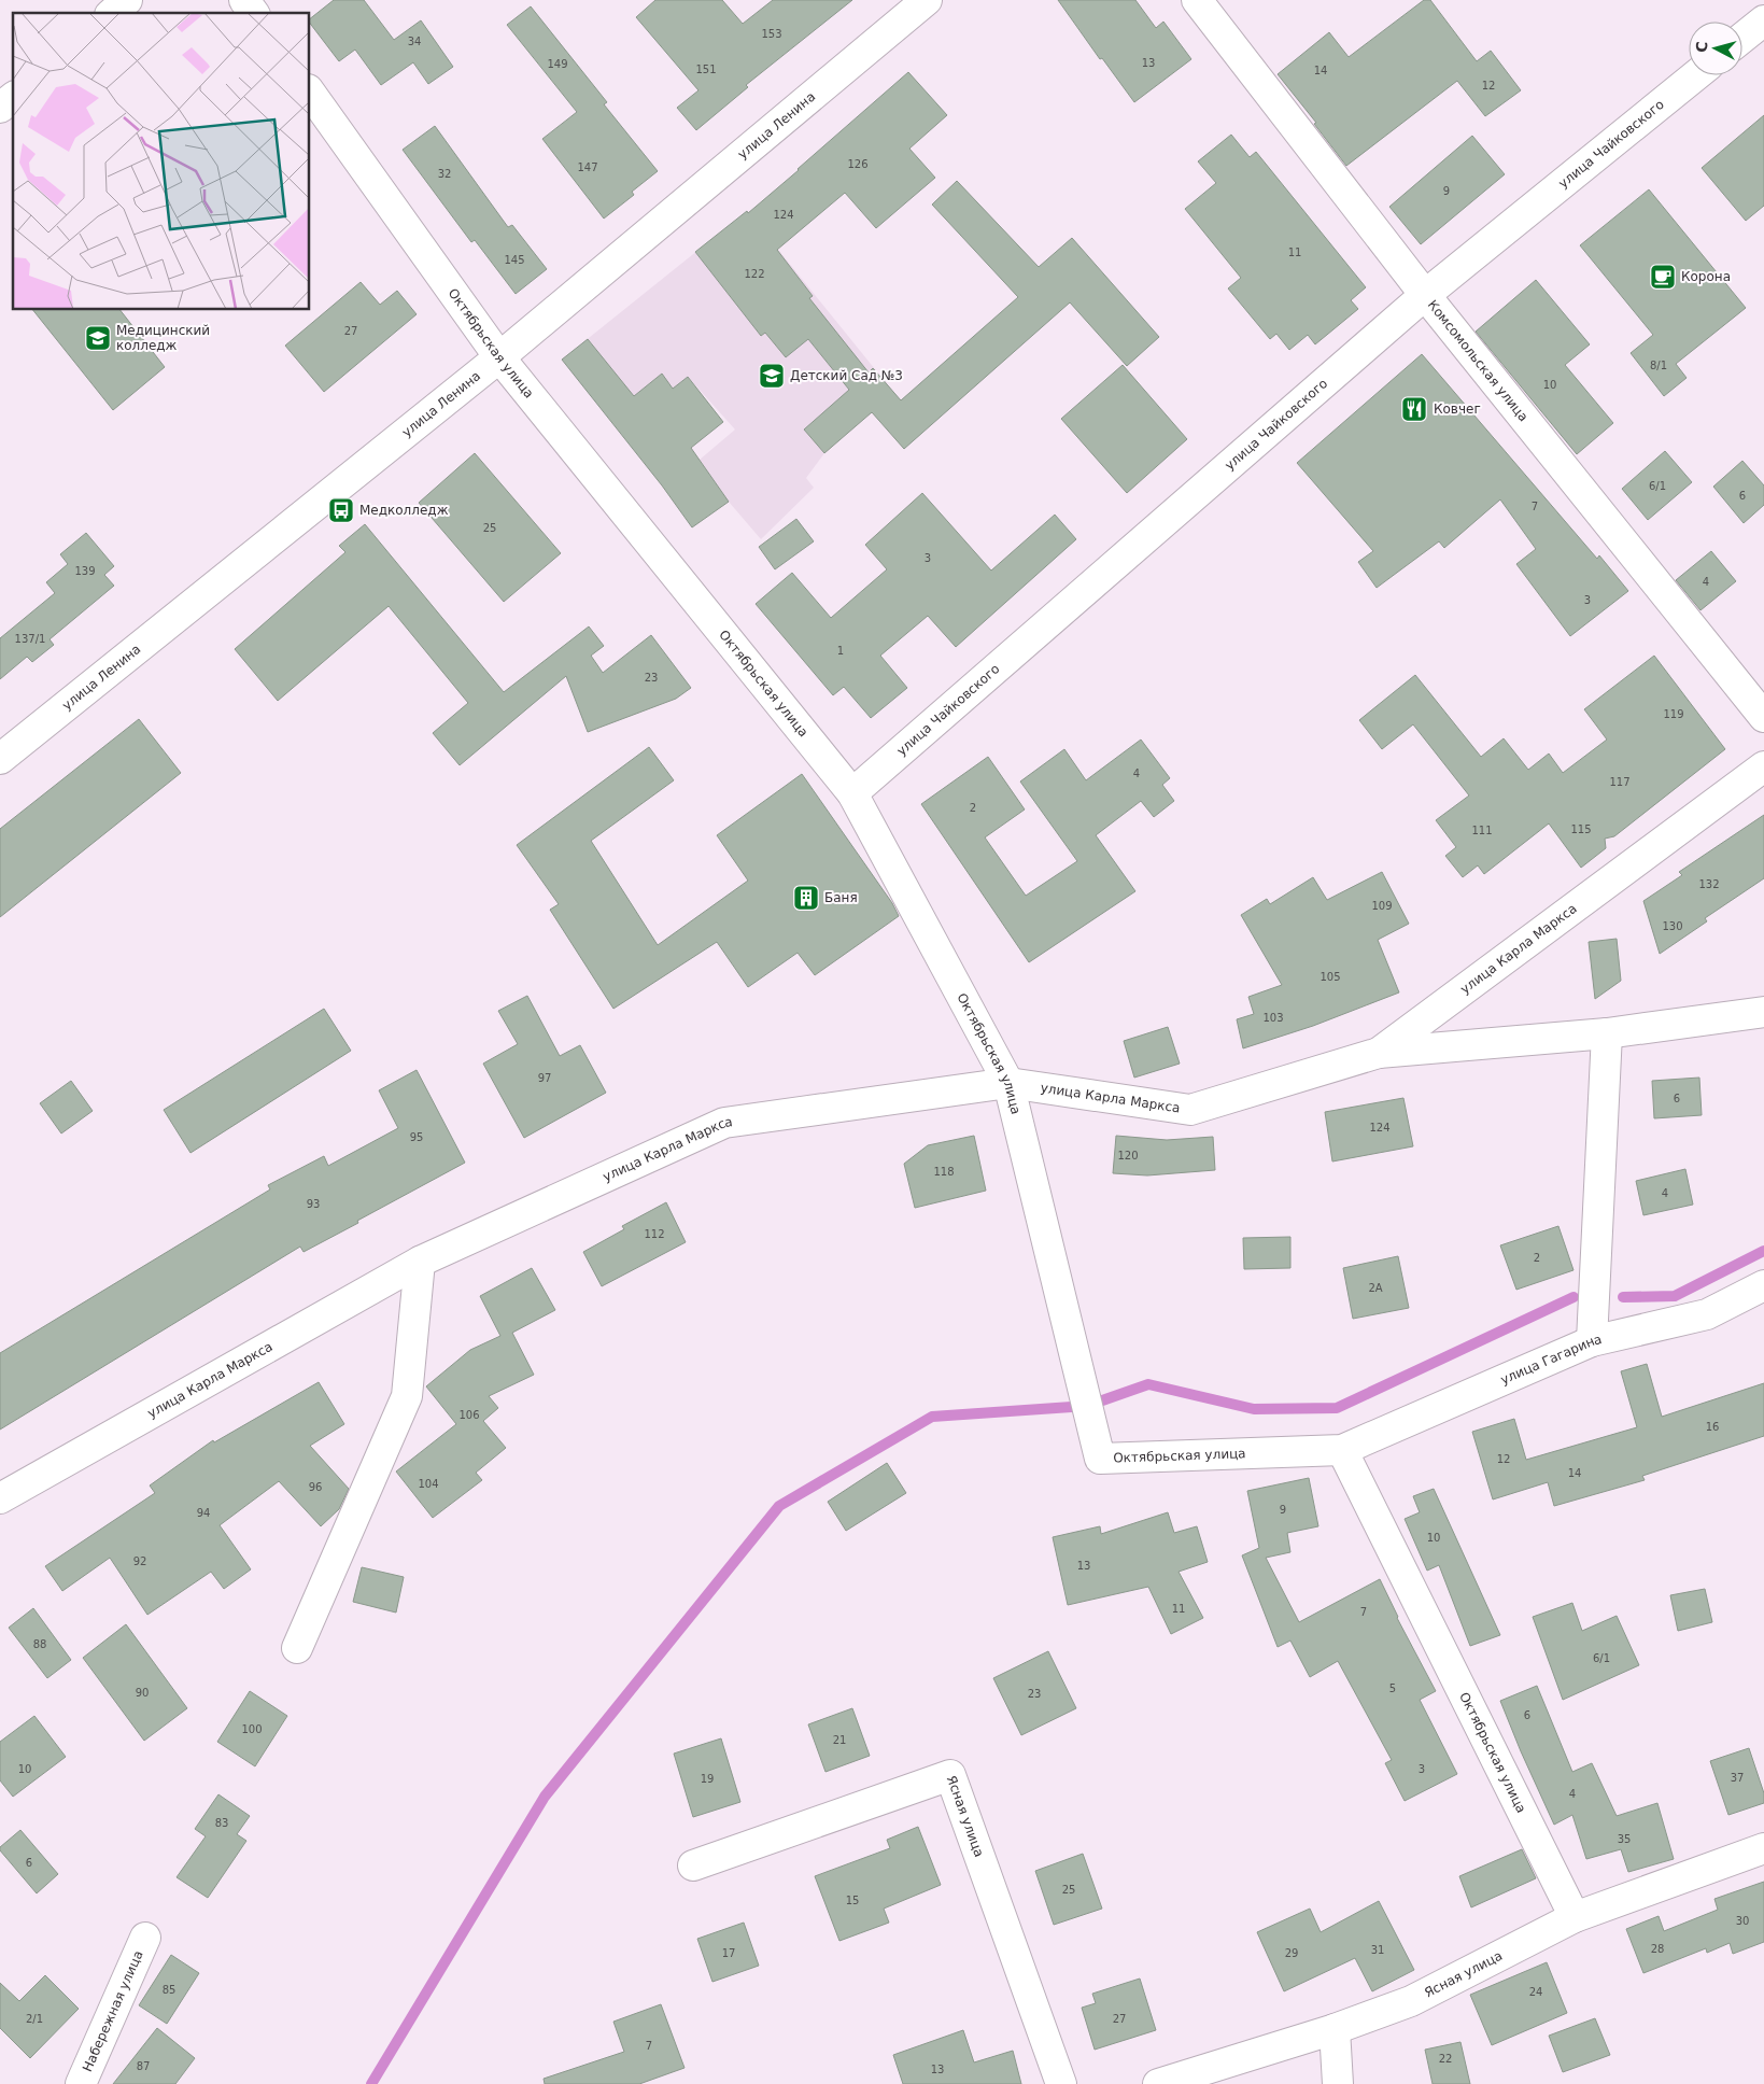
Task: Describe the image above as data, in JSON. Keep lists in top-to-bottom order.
{
  "streets": {
    "street": [
      "улица Ленина",
      "улица Чайковского",
      "Октябрьская улица",
      "Комсомольская улица",
      "улица Карла Маркса",
      "улица Гагарина",
      "Ясная улица",
      "Набережная улица"
    ]
  },
  "crossings": [
    ["улица Ленина", "Октябрьская улица"],
    ["улица Чайковского", "Октябрьская улица"],
    ["улица Чайковского", "Комсомольская улица"],
    ["Октябрьская улица", "улица Карла Маркса"],
    ["Октябрьская улица", "улица Гагарина"],
    ["Октябрьская улица", "Ясная улица"]
  ],
  "places": {
    "cafe": ["Корона"],
    "school or university": ["Медицинский колледж", "Детский Сад №3"],
    "restaurant": ["Ковчег"],
    "bus stop": ["Медколледж"],
    "building": ["Баня"]
  },
  "house_numbers": [
    "153",
    "34",
    "13",
    "149",
    "151",
    "14",
    "12",
    "126",
    "147",
    "32",
    "9",
    "124",
    "11",
    "145",
    "122",
    "27",
    "8/1",
    "10",
    "6/1",
    "6",
    "7",
    "25",
    "3",
    "139",
    "4",
    "3",
    "137/1",
    "1",
    "23",
    "119",
    "4",
    "117",
    "2",
    "115",
    "111",
    "132",
    "109",
    "130",
    "105",
    "103",
    "97",
    "6",
    "124",
    "95",
    "120",
    "118",
    "4",
    "93",
    "112",
    "2",
    "2А",
    "106",
    "16",
    "12",
    "14",
    "104",
    "96",
    "9",
    "94",
    "10",
    "92",
    "13",
    "11",
    "7",
    "88",
    "6/1",
    "5",
    "90",
    "23",
    "6",
    "100",
    "21",
    "10",
    "3",
    "37",
    "19",
    "4",
    "83",
    "35",
    "6",
    "25",
    "15",
    "30",
    "28",
    "31",
    "17",
    "29",
    "85",
    "24",
    "2/1",
    "27",
    "7",
    "22",
    "87",
    "13"
  ],
  "north": "left"
}
